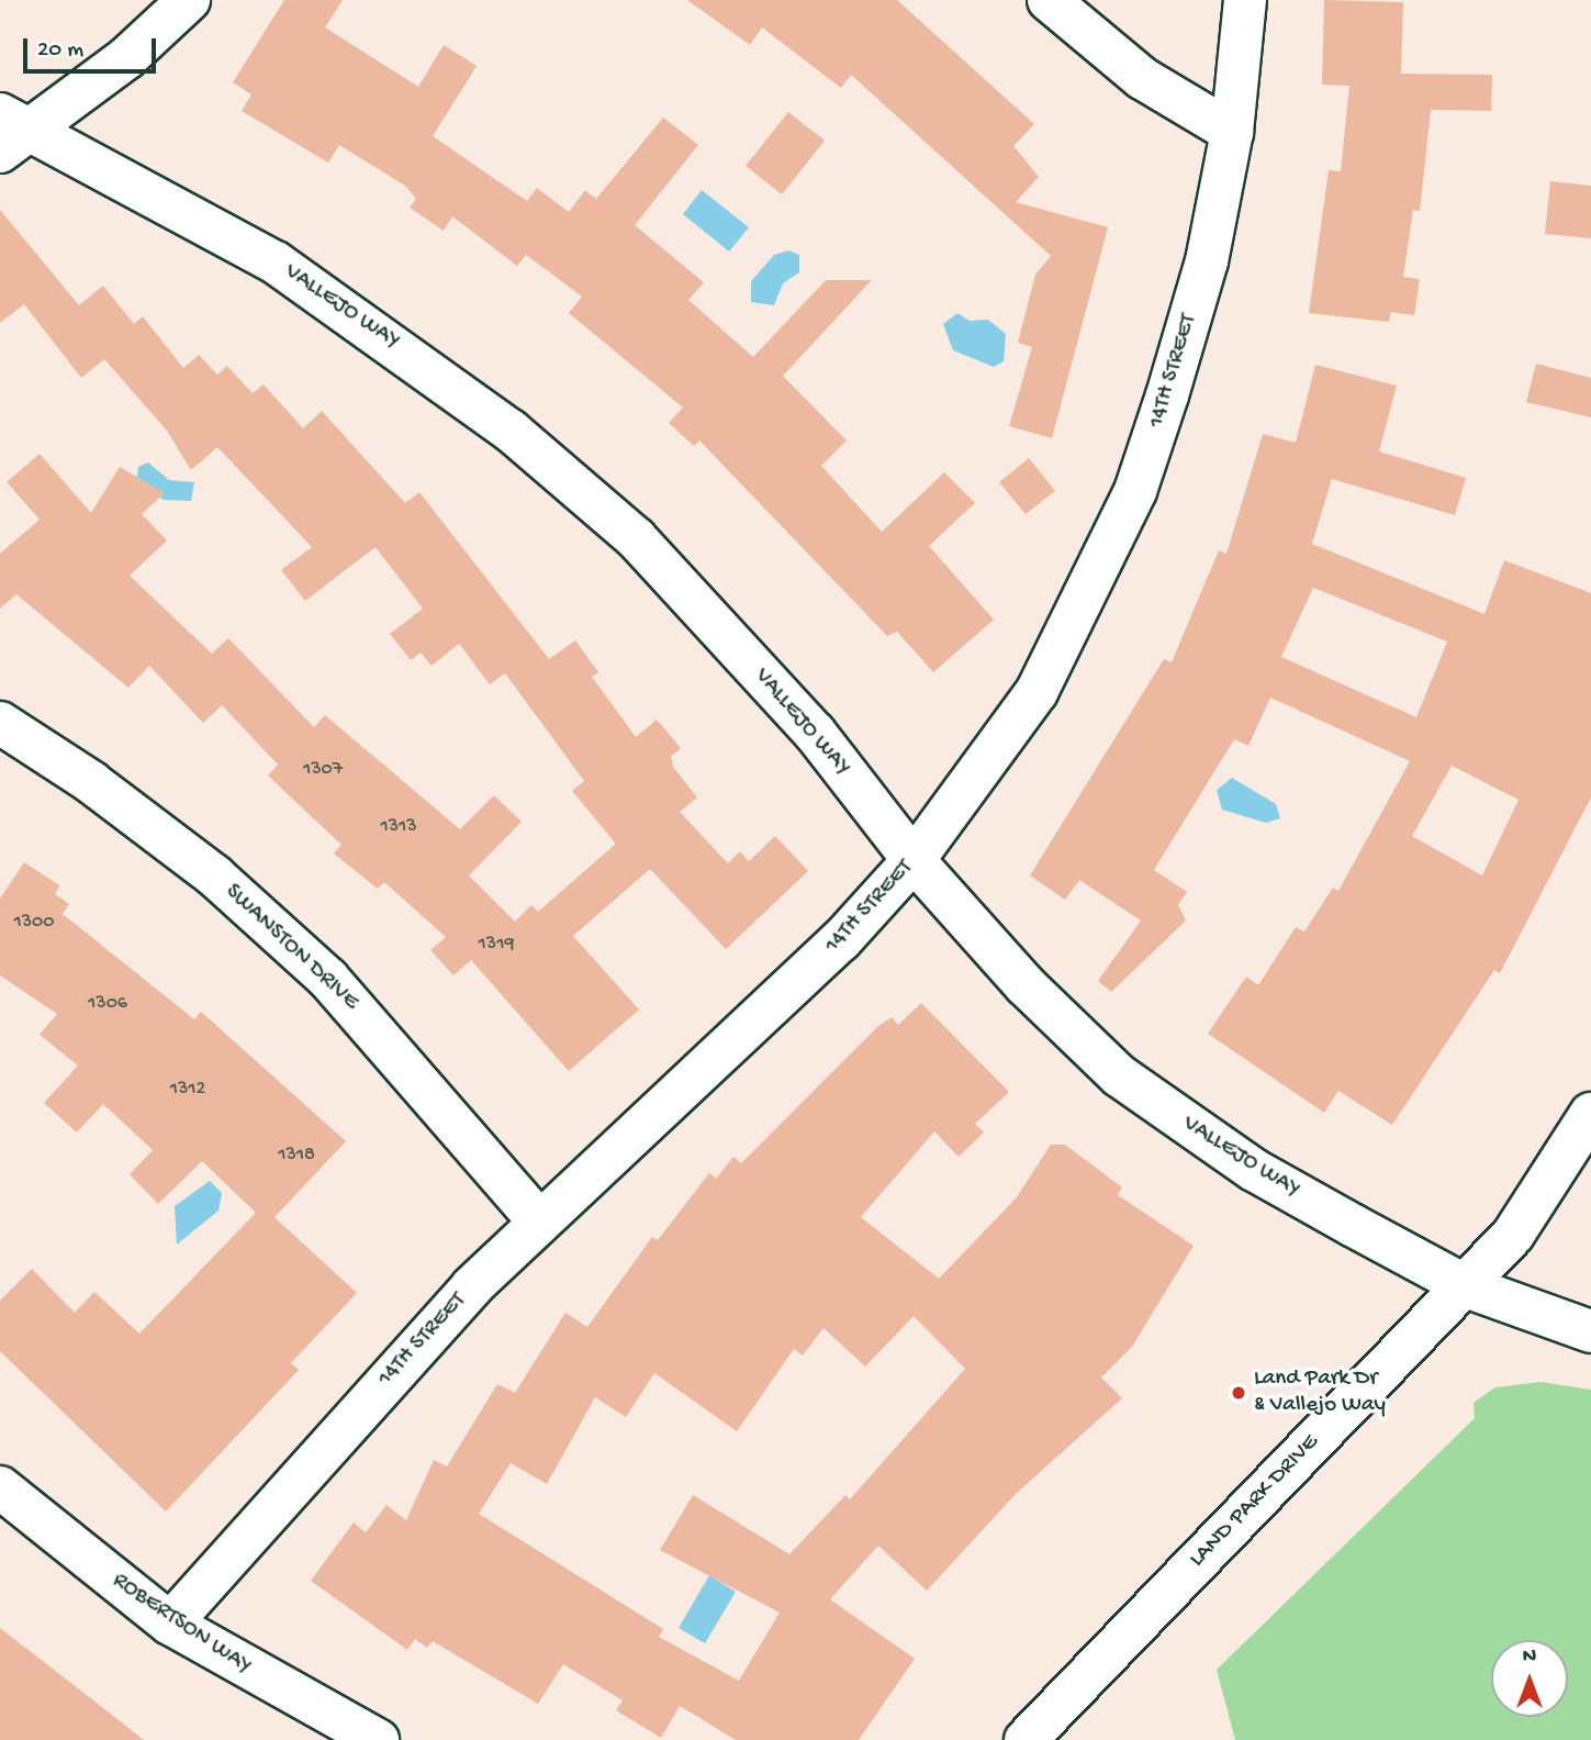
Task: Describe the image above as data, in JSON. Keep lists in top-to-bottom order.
{
  "streets": {
    "street": [
      "VALLEJO WAY",
      "14TH STREET",
      "SWANSTON DRIVE",
      "LAND PARK DRIVE",
      "ROBERTSON WAY"
    ]
  },
  "crossings": [
    ["VALLEJO WAY", "14TH STREET"],
    ["VALLEJO WAY", "LAND PARK DRIVE"],
    ["14TH STREET", "SWANSTON DRIVE"],
    ["14TH STREET", "ROBERTSON WAY"]
  ],
  "places": ["Land Park Dr & Vallejo Way"],
  "house_numbers": [
    "1307",
    "1313",
    "1300",
    "1319",
    "1306",
    "1312",
    "1318"
  ],
  "scale_bar": "20 m",
  "north": "top"
}
